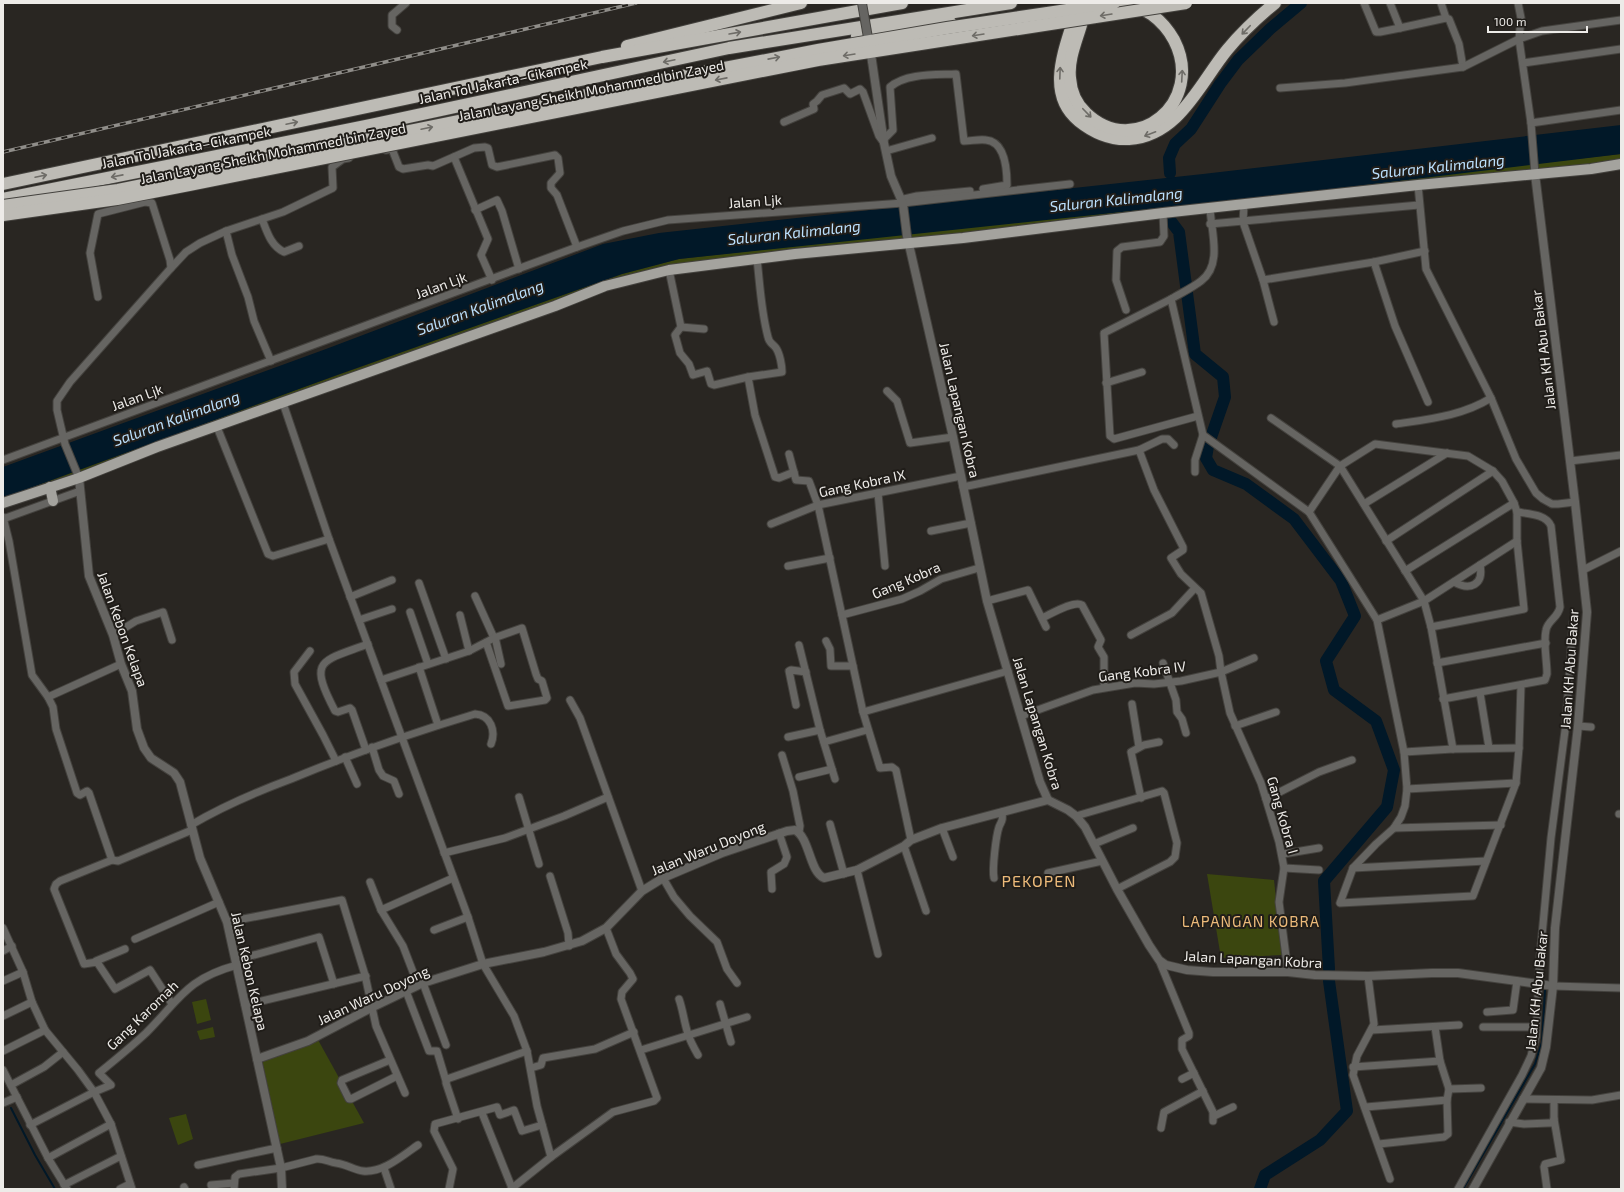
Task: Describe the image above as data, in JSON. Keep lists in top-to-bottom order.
{
  "streets": {
    "highway": ["Jalan Tol Jakarta–Cikampek", "Jalan Layang Sheikh Mohammed bin Zayed"],
    "street": [
      "Jalan Ljk",
      "Jalan KH Abu Bakar",
      "Jalan Lapangan Kobra",
      "Gang Kobra IX",
      "Gang Kobra",
      "Jalan Kebon Kelapa",
      "Gang Kobra IV",
      "Gang Kobra I",
      "Jalan Waru Doyong",
      "Gang Karomah"
    ]
  },
  "crossings": [
    ["Jalan Ljk", "Jalan Lapangan Kobra"],
    ["Jalan KH Abu Bakar", "Jalan Lapangan Kobra"],
    ["Jalan Lapangan Kobra", "Gang Kobra IX"],
    ["Jalan Lapangan Kobra", "Gang Kobra"],
    ["Jalan Lapangan Kobra", "Gang Kobra IV"],
    ["Jalan Lapangan Kobra", "Gang Kobra I"],
    ["Jalan Kebon Kelapa", "Jalan Waru Doyong"],
    ["Jalan Kebon Kelapa", "Gang Karomah"],
    ["Gang Kobra IV", "Gang Kobra I"]
  ],
  "districts": ["PEKOPEN", "LAPANGAN KOBRA"],
  "water": ["Saluran Kalimalang"],
  "scale_bar": "100 m"
}
